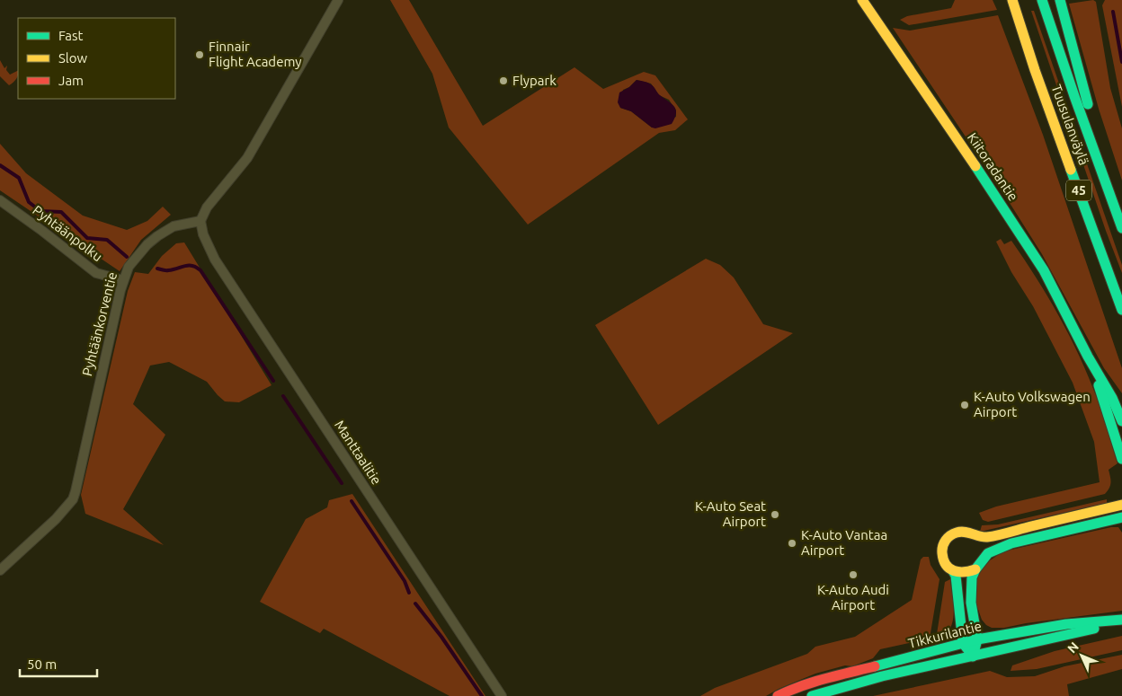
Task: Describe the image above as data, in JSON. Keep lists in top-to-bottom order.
{
  "streets": {
    "main road": [
      "Tuusulanväylä",
      "Kiitoradantie",
      "45",
      "Tikkurilantie"
    ],
    "street": ["Pyhtäänpolku", "Pyhtäänkorventie", "Manttaalitie"]
  },
  "crossings": [
    ["Pyhtäänpolku", "Pyhtäänkorventie"],
    ["Pyhtäänkorventie", "Manttaalitie"]
  ],
  "places": [
    "Finnair Flight Academy",
    "Flypark",
    "K-Auto Volkswagen Airport",
    "K-Auto Seat Airport",
    "K-Auto Vantaa Airport",
    "K-Auto Audi Airport"
  ],
  "legend": ["Fast", "Slow", "Jam"],
  "scale_bar": "50 m",
  "north": "top left"
}
